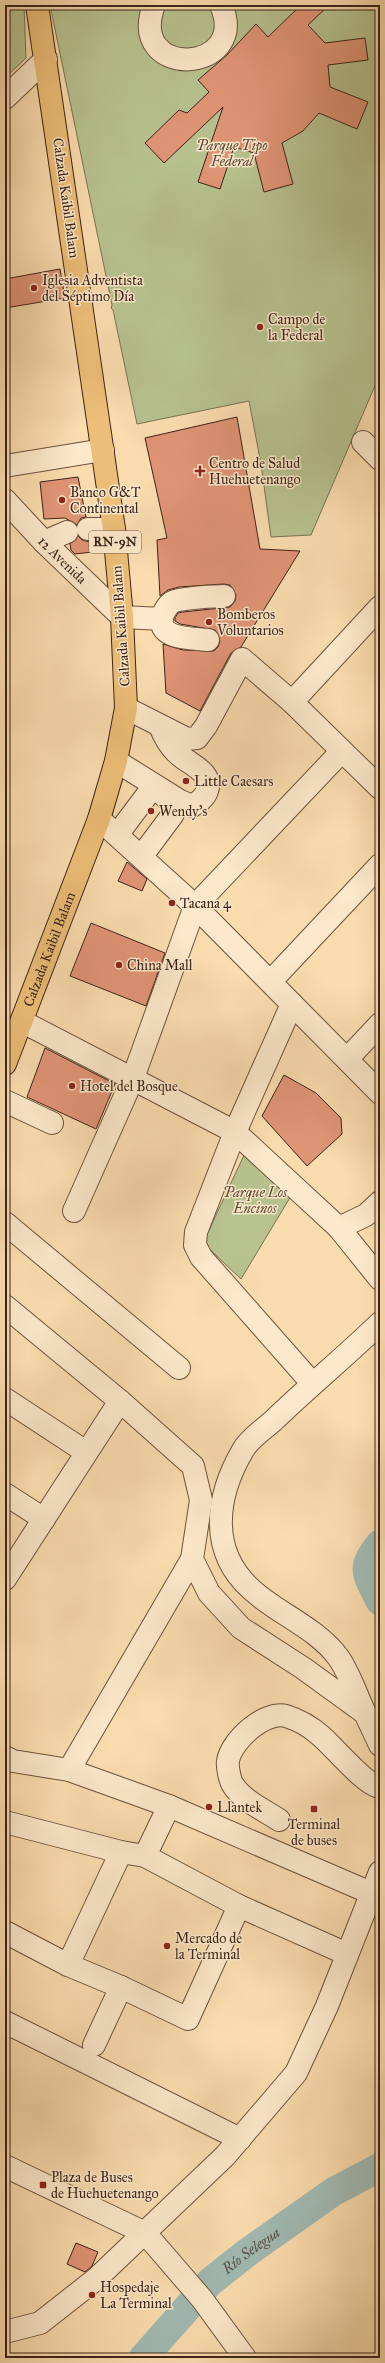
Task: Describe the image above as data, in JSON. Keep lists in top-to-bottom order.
{
  "streets": {
    "main road": ["Calzada Kaibil Balam", "RN-9N"],
    "street": ["12 Avenida"]
  },
  "crossings": [
    ["Calzada Kaibil Balam", "12 Avenida"]
  ],
  "water": ["Río Selegua"],
  "parks": ["Parque Tipo Federal", "Parque Los Encinos"],
  "places": {
    "other": [
      "Iglesia Adventista del Séptimo Día",
      "Campo de la Federal",
      "Banco G&T Continental",
      "Bomberos Voluntarios",
      "Little Caesars",
      "Wendy's",
      "Tacana 4",
      "China Mall",
      "Hotel del Bosque",
      "Llantek",
      "Mercado de la Terminal",
      "Hospedaje La Terminal"
    ],
    "health": ["Centro de Salud Huehuetenango"],
    "transit": ["Terminal de buses", "Plaza de Buses de Huehuetenango"]
  }
}
